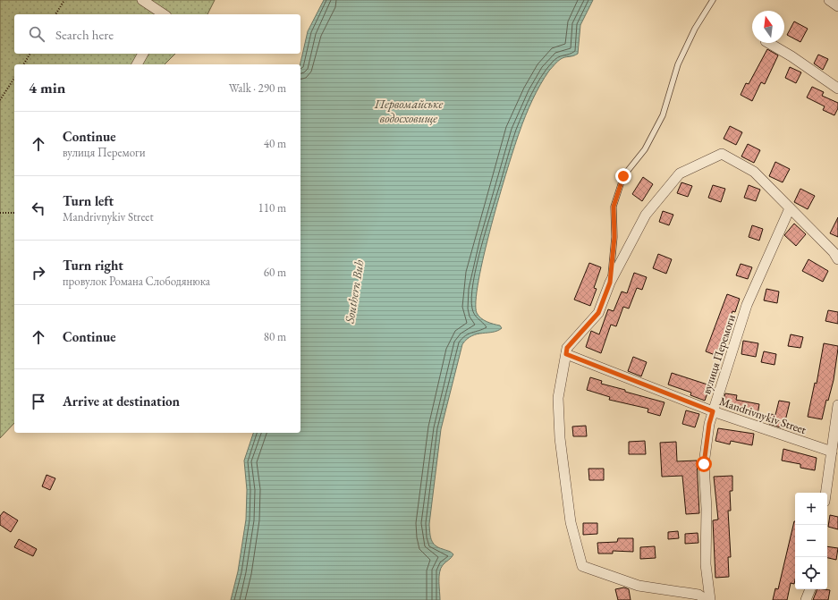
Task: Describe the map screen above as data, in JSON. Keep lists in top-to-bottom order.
{
  "streets": {
    "street": ["вулиця Перемоги", "Mandrivnykiv Street"]
  },
  "crossings": [
    ["вулиця Перемоги", "Mandrivnykiv Street"]
  ],
  "water": ["Первомайське водосховище", "Southern Buh"],
  "north": "top",
  "page": {
    "search": "Search here",
    "heading": ["4 min", "Walk · 290 m"],
    "list": [
      ["Continue", "вулиця Перемоги", "40 m"],
      ["Turn left", "Mandrivnykiv Street", "110 m"],
      ["Turn right", "провулок Романа Слободянюка", "60 m"],
      ["Continue", "80 m"],
      "Arrive at destination"
    ],
    "map_buttons": ["+", "−"]
  }
}
